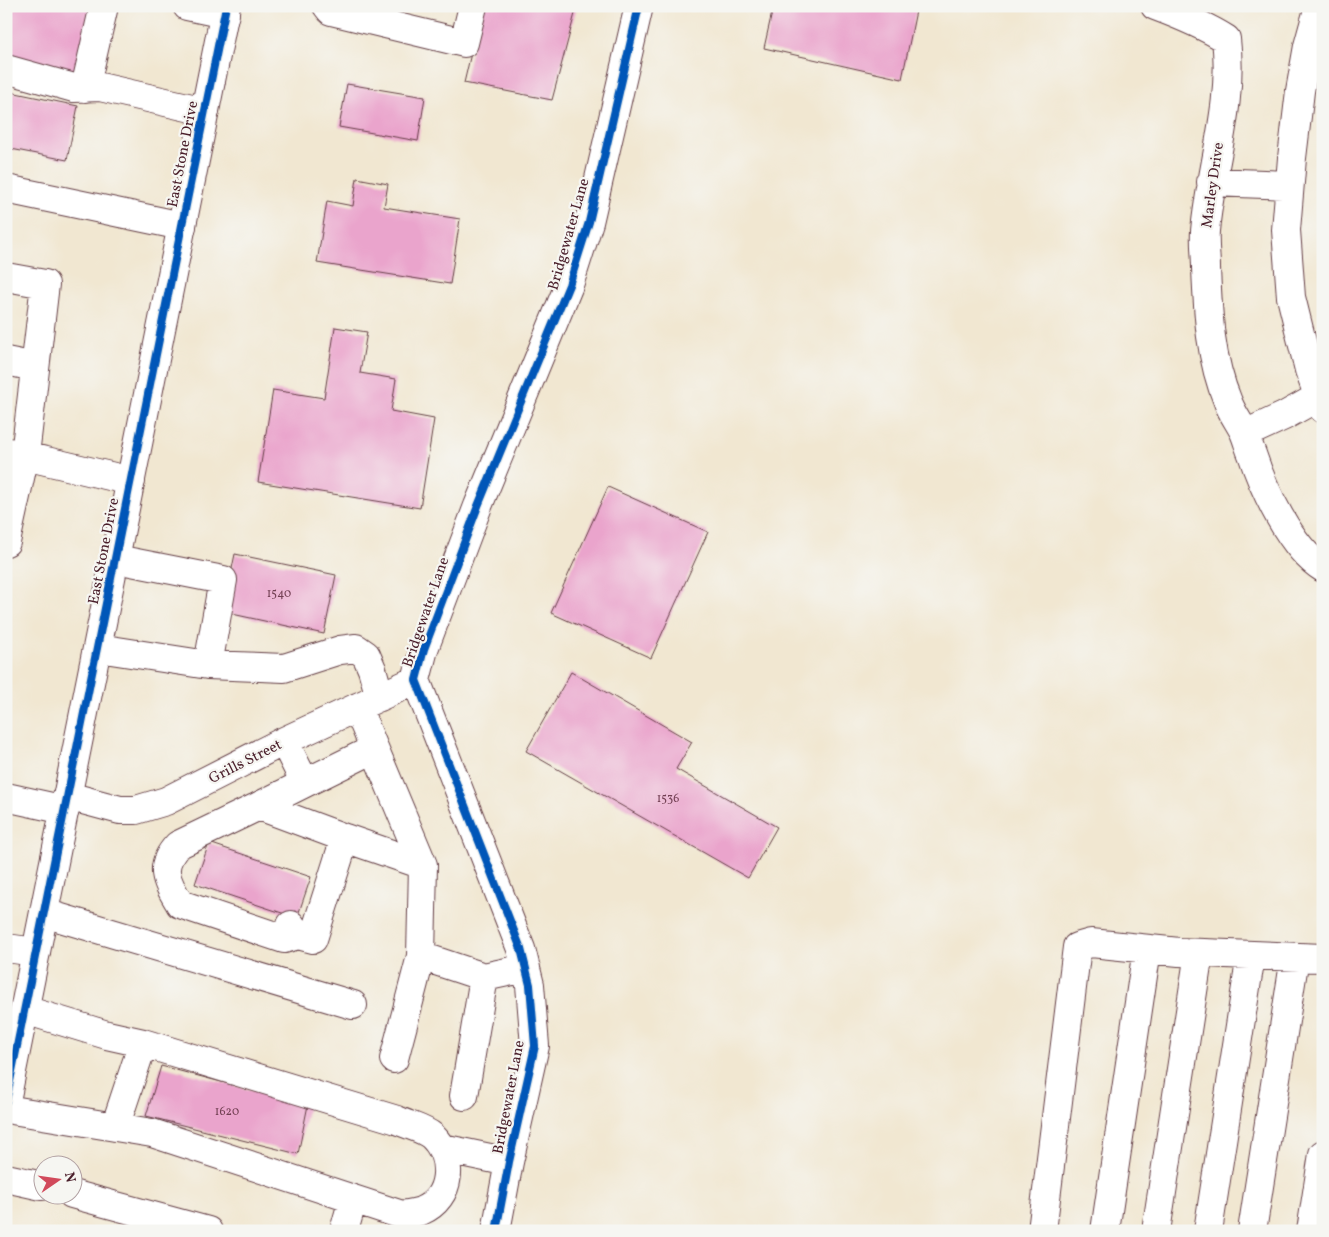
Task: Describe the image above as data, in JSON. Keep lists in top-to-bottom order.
{
  "streets": {
    "main road": [
      "East Stone Drive",
      "Marley Drive",
      "Bridgewater Lane",
      "Grills Street"
    ]
  },
  "crossings": [
    ["East Stone Drive", "Grills Street"],
    ["Bridgewater Lane", "Grills Street"]
  ],
  "house_numbers": ["1540", "1536", "1620"],
  "north": "right"
}
